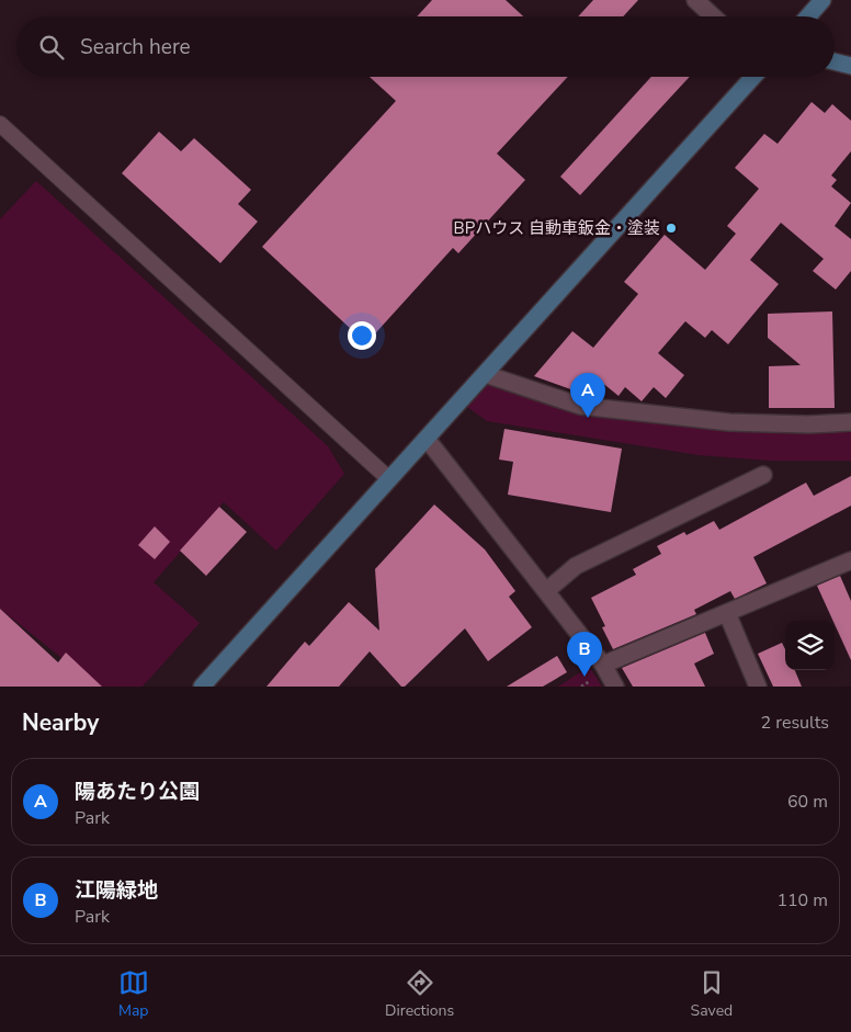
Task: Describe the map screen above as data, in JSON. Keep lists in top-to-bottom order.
{
  "places": ["BPハウス 自動車鈑金・塗装"],
  "page": {
    "search": "Search here",
    "pins": ["A", "B"],
    "heading": ["Nearby", "2 results"],
    "list": [
      {
        "mark": "A",
        "name": "陽あたり公園",
        "note": "Park",
        "value": "60 m"
      },
      {
        "mark": "B",
        "name": "江陽緑地",
        "note": "Park",
        "value": "110 m"
      }
    ],
    "nav": ["Map", "Directions", "Saved"]
  }
}
